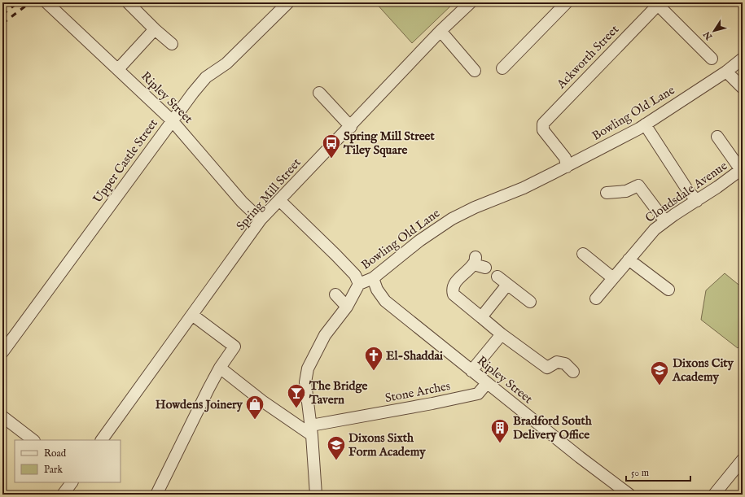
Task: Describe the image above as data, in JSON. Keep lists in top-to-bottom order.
{
  "streets": {
    "street": [
      "Ackworth Street",
      "Ripley Street",
      "Bowling Old Lane",
      "Upper Castle Street",
      "Cloudsdale Avenue",
      "Spring Mill Street",
      "Stone Arches"
    ]
  },
  "crossings": [
    ["Ackworth Street", "Bowling Old Lane"],
    ["Ripley Street", "Bowling Old Lane"],
    ["Ripley Street", "Upper Castle Street"],
    ["Ripley Street", "Spring Mill Street"],
    ["Ripley Street", "Stone Arches"],
    ["Bowling Old Lane", "Stone Arches"]
  ],
  "places": {
    "bus stop": ["Spring Mill Street Tiley Square"],
    "church": ["El-Shaddai"],
    "school or university": ["Dixons City Academy", "Dixons Sixth Form Academy"],
    "bar": ["The Bridge Tavern"],
    "shop": ["Howdens Joinery"],
    "building": ["Bradford South Delivery Office"]
  },
  "legend": ["Road", "Park"],
  "scale_bar": "50 m",
  "north": "bottom left"
}
